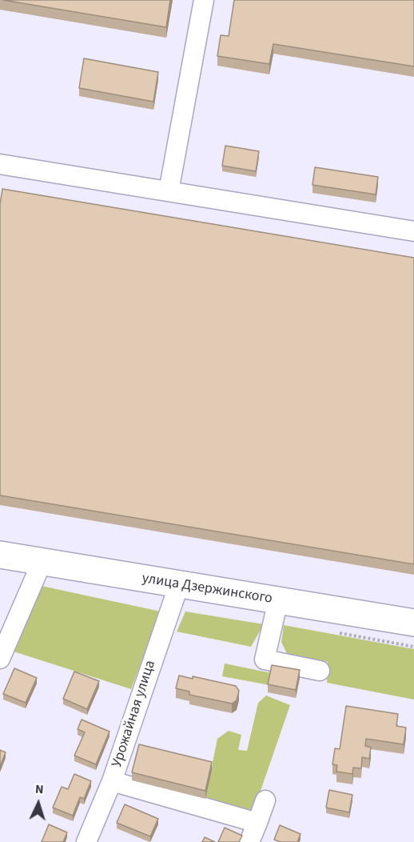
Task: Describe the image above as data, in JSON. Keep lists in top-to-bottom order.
{
  "streets": {
    "highway": ["улица Дзержинского"],
    "street": ["Урожайная улица"]
  },
  "crossings": [
    ["улица Дзержинского", "Урожайная улица"]
  ],
  "north": "top"
}
